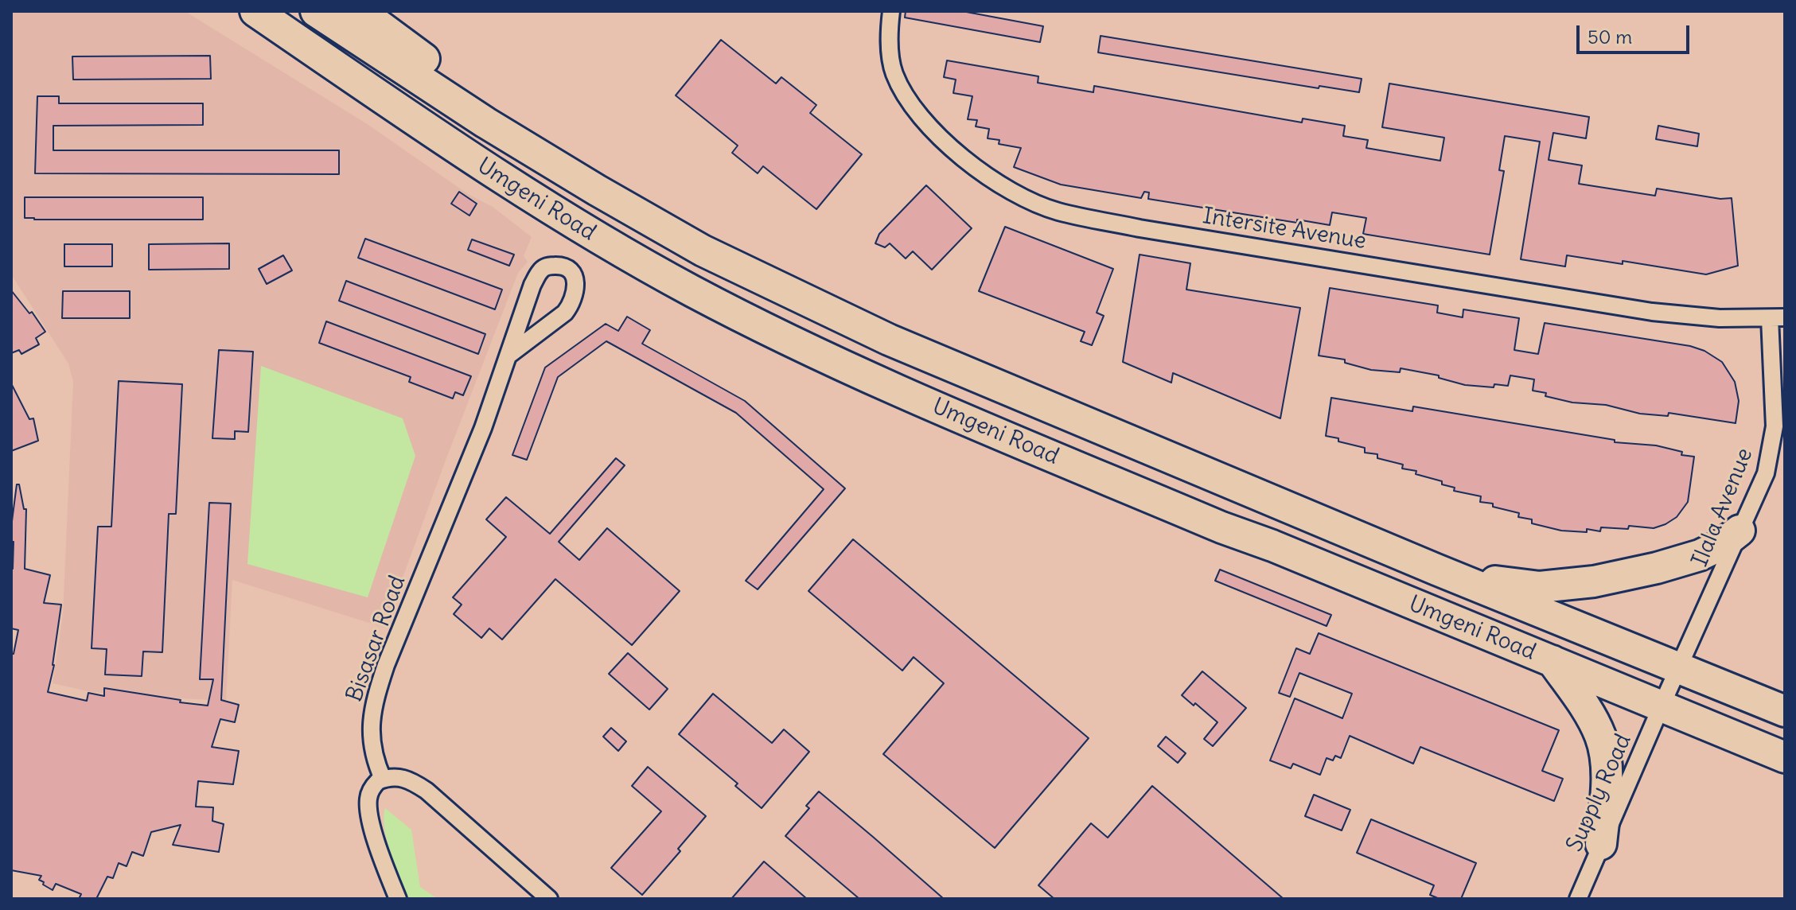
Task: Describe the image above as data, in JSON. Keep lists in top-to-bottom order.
{
  "streets": {
    "highway": ["Umgeni Road"],
    "street": [
      "Intersite Avenue",
      "Ilala Avenue",
      "Bisasar Road",
      "Supply Road"
    ]
  },
  "crossings": [
    ["Umgeni Road", "Ilala Avenue"],
    ["Umgeni Road", "Supply Road"],
    ["Intersite Avenue", "Ilala Avenue"],
    ["Ilala Avenue", "Supply Road"]
  ],
  "scale_bar": "50 m"
}
